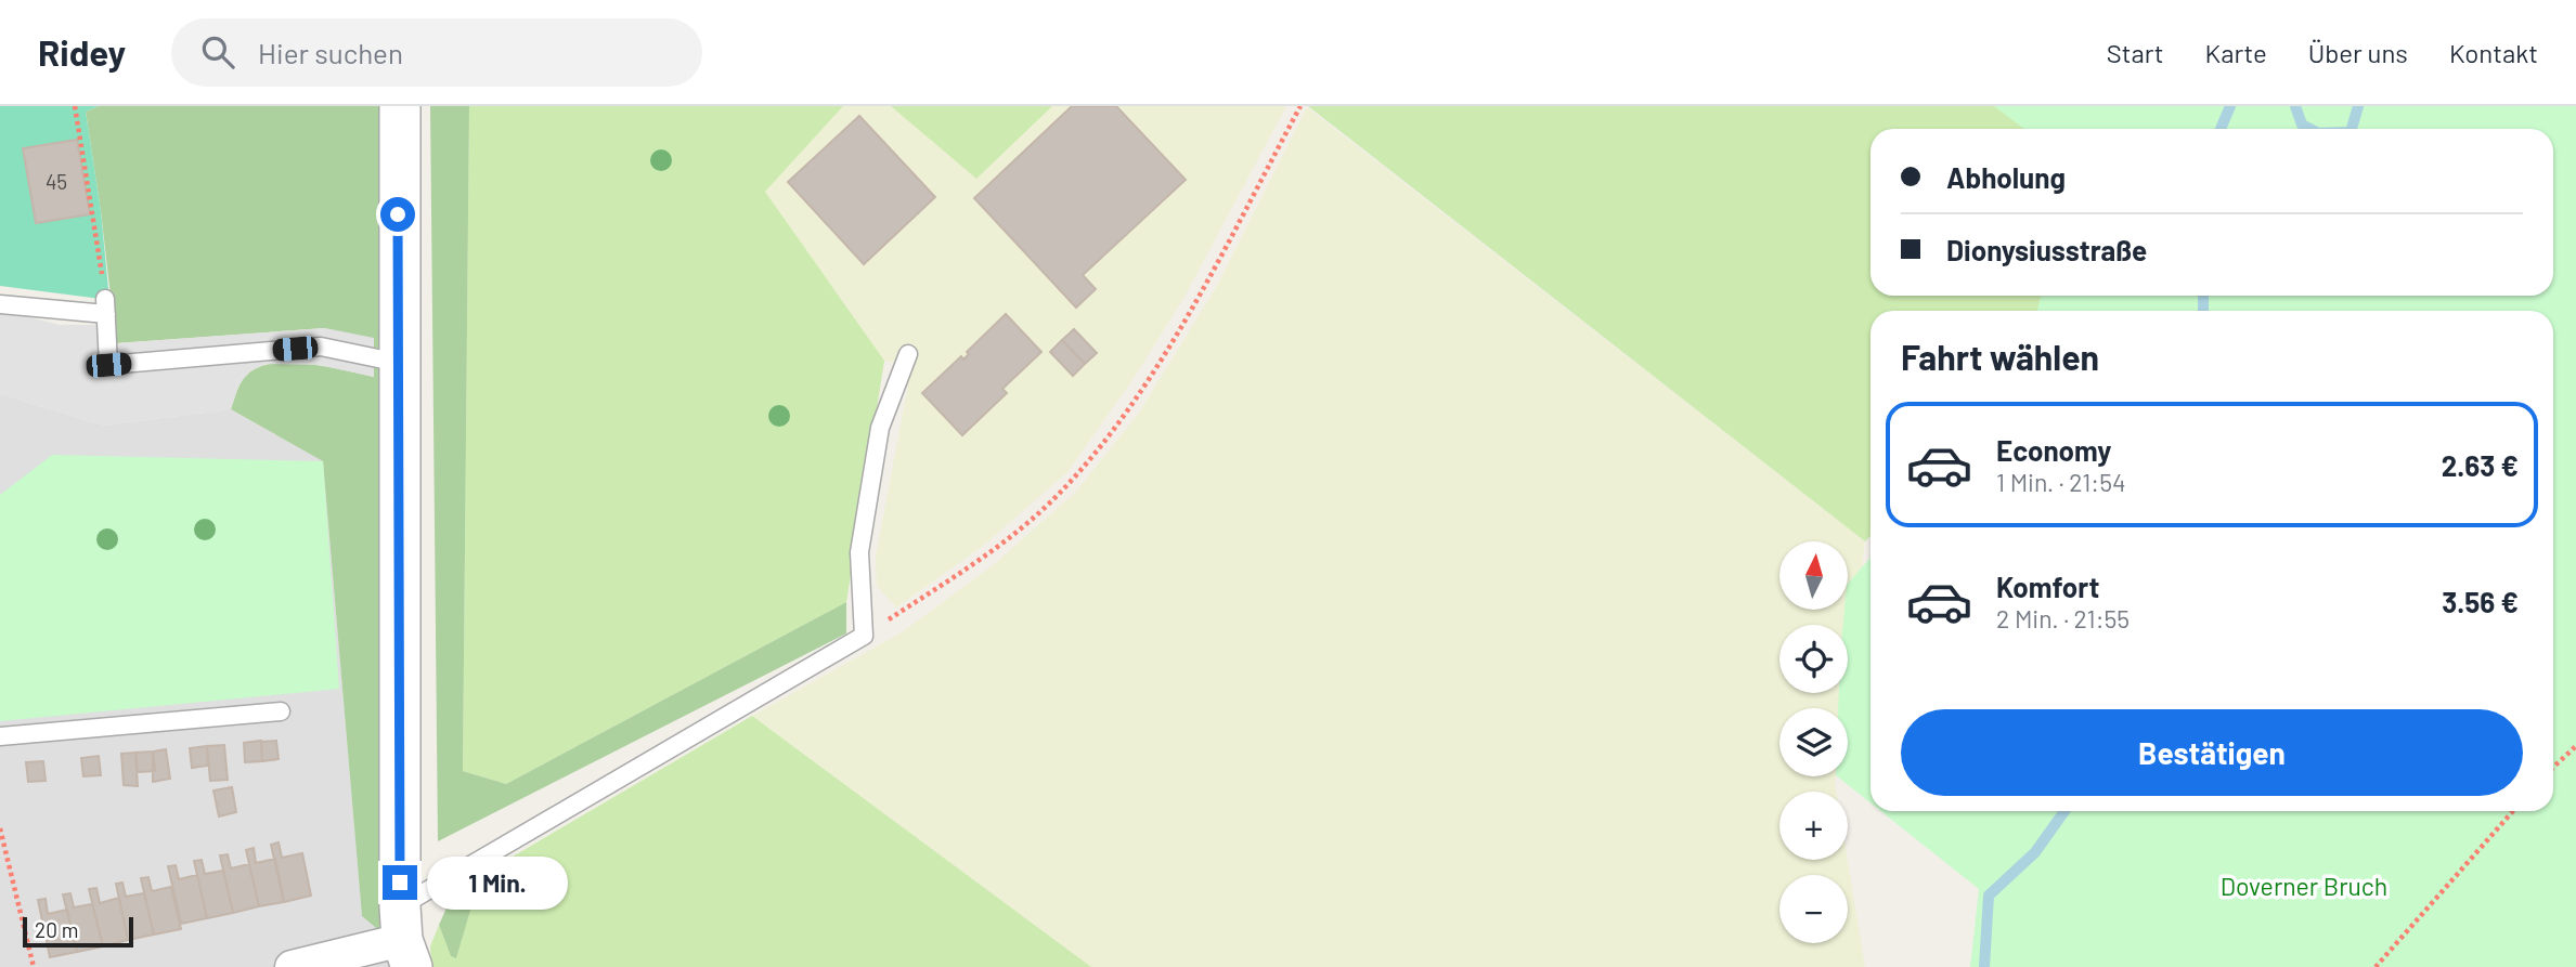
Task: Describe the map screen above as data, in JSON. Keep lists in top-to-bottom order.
{
  "parks": ["Doverner Bruch"],
  "house_numbers": ["45"],
  "scale_bar": "20 m",
  "north": "top",
  "page": {
    "header": "Ridey",
    "search": "Hier suchen",
    "nav": [
      "Start",
      "Karte",
      "Über uns",
      "Kontakt"
    ],
    "banner": ["Abholung", "Dionysiusstraße"],
    "heading": "Fahrt wählen",
    "list": [
      {
        "name": "Economy",
        "note": "1 Min. · 21:54",
        "value": "2.63 €"
      },
      {
        "name": "Komfort",
        "note": "2 Min. · 21:55",
        "value": "3.56 €"
      }
    ],
    "map_buttons": ["+", "−"],
    "buttons": "Bestätigen",
    "bubble": "1 Min.",
    "scale": "20 m"
  }
}
